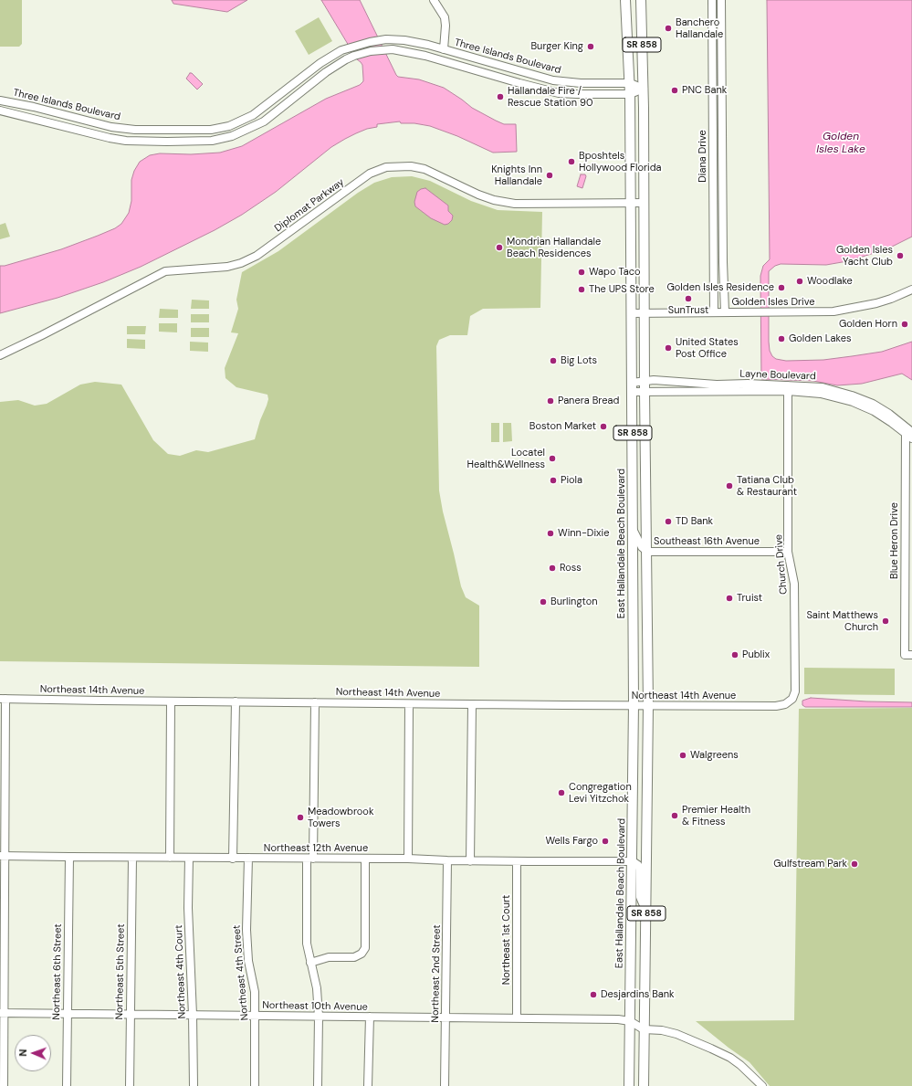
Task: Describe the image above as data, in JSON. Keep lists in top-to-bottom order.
{
  "streets": {
    "main road": ["SR 858", "East Hallandale Beach Boulevard"],
    "street": [
      "Three Islands Boulevard",
      "Diana Drive",
      "Diplomat Parkway",
      "Golden Isles Drive",
      "Layne Boulevard",
      "Blue Heron Drive",
      "Southeast 16th Avenue",
      "Church Drive",
      "Northeast 14th Avenue",
      "Northeast 12th Avenue",
      "Northeast 1st Court",
      "Northeast 6th Street",
      "Northeast 5th Street",
      "Northeast 4th Court",
      "Northeast 4th Street",
      "Northeast 2nd Street",
      "Northeast 10th Avenue"
    ]
  },
  "crossings": [
    ["SR 858", "Three Islands Boulevard"],
    ["SR 858", "Diplomat Parkway"],
    ["SR 858", "Golden Isles Drive"],
    ["SR 858", "Layne Boulevard"],
    ["SR 858", "Southeast 16th Avenue"],
    ["SR 858", "Northeast 14th Avenue"],
    ["Three Islands Boulevard", "East Hallandale Beach Boulevard"],
    ["Diana Drive", "Golden Isles Drive"],
    ["Diplomat Parkway", "East Hallandale Beach Boulevard"],
    ["Golden Isles Drive", "East Hallandale Beach Boulevard"],
    ["Layne Boulevard", "Blue Heron Drive"],
    ["Layne Boulevard", "East Hallandale Beach Boulevard"],
    ["Layne Boulevard", "Church Drive"],
    ["Southeast 16th Avenue", "Church Drive"],
    ["East Hallandale Beach Boulevard", "Northeast 14th Avenue"],
    ["East Hallandale Beach Boulevard", "Northeast 12th Avenue"],
    ["East Hallandale Beach Boulevard", "Northeast 10th Avenue"],
    ["Church Drive", "Northeast 14th Avenue"],
    ["Northeast 12th Avenue", "Northeast 1st Court"],
    ["Northeast 12th Avenue", "Northeast 6th Street"],
    ["Northeast 12th Avenue", "Northeast 5th Street"],
    ["Northeast 12th Avenue", "Northeast 4th Court"],
    ["Northeast 12th Avenue", "Northeast 4th Street"],
    ["Northeast 12th Avenue", "Northeast 2nd Street"],
    ["Northeast 1st Court", "Northeast 10th Avenue"],
    ["Northeast 6th Street", "Northeast 10th Avenue"],
    ["Northeast 5th Street", "Northeast 10th Avenue"],
    ["Northeast 4th Court", "Northeast 10th Avenue"],
    ["Northeast 4th Street", "Northeast 10th Avenue"],
    ["Northeast 2nd Street", "Northeast 10th Avenue"]
  ],
  "water": ["Golden Isles Lake"],
  "places": [
    "Banchero Hallandale",
    "Burger King",
    "PNC Bank",
    "Hallandale Fire / Rescue Station 90",
    "Bposhtels Hollywood Florida",
    "Knights Inn Hallandale",
    "Mondrian Hallandale Beach Residences",
    "Golden Isles Yacht Club",
    "Wapo Taco",
    "Woodlake",
    "Golden Isles Residence",
    "The UPS Store",
    "SunTrust",
    "Golden Horn",
    "Golden Lakes",
    "United States Post Office",
    "Big Lots",
    "Panera Bread",
    "Boston Market",
    "Locatel Health&Wellness",
    "Piola",
    "Tatiana Club & Restaurant",
    "TD Bank",
    "Winn-Dixie",
    "Ross",
    "Truist",
    "Burlington",
    "Saint Matthews Church",
    "Publix",
    "Walgreens",
    "Congregation Levi Yitzchok",
    "Premier Health & Fitness",
    "Meadowbrook Towers",
    "Wells Fargo",
    "Gulfstream Park",
    "Desjardins Bank"
  ],
  "north": "left"
}
